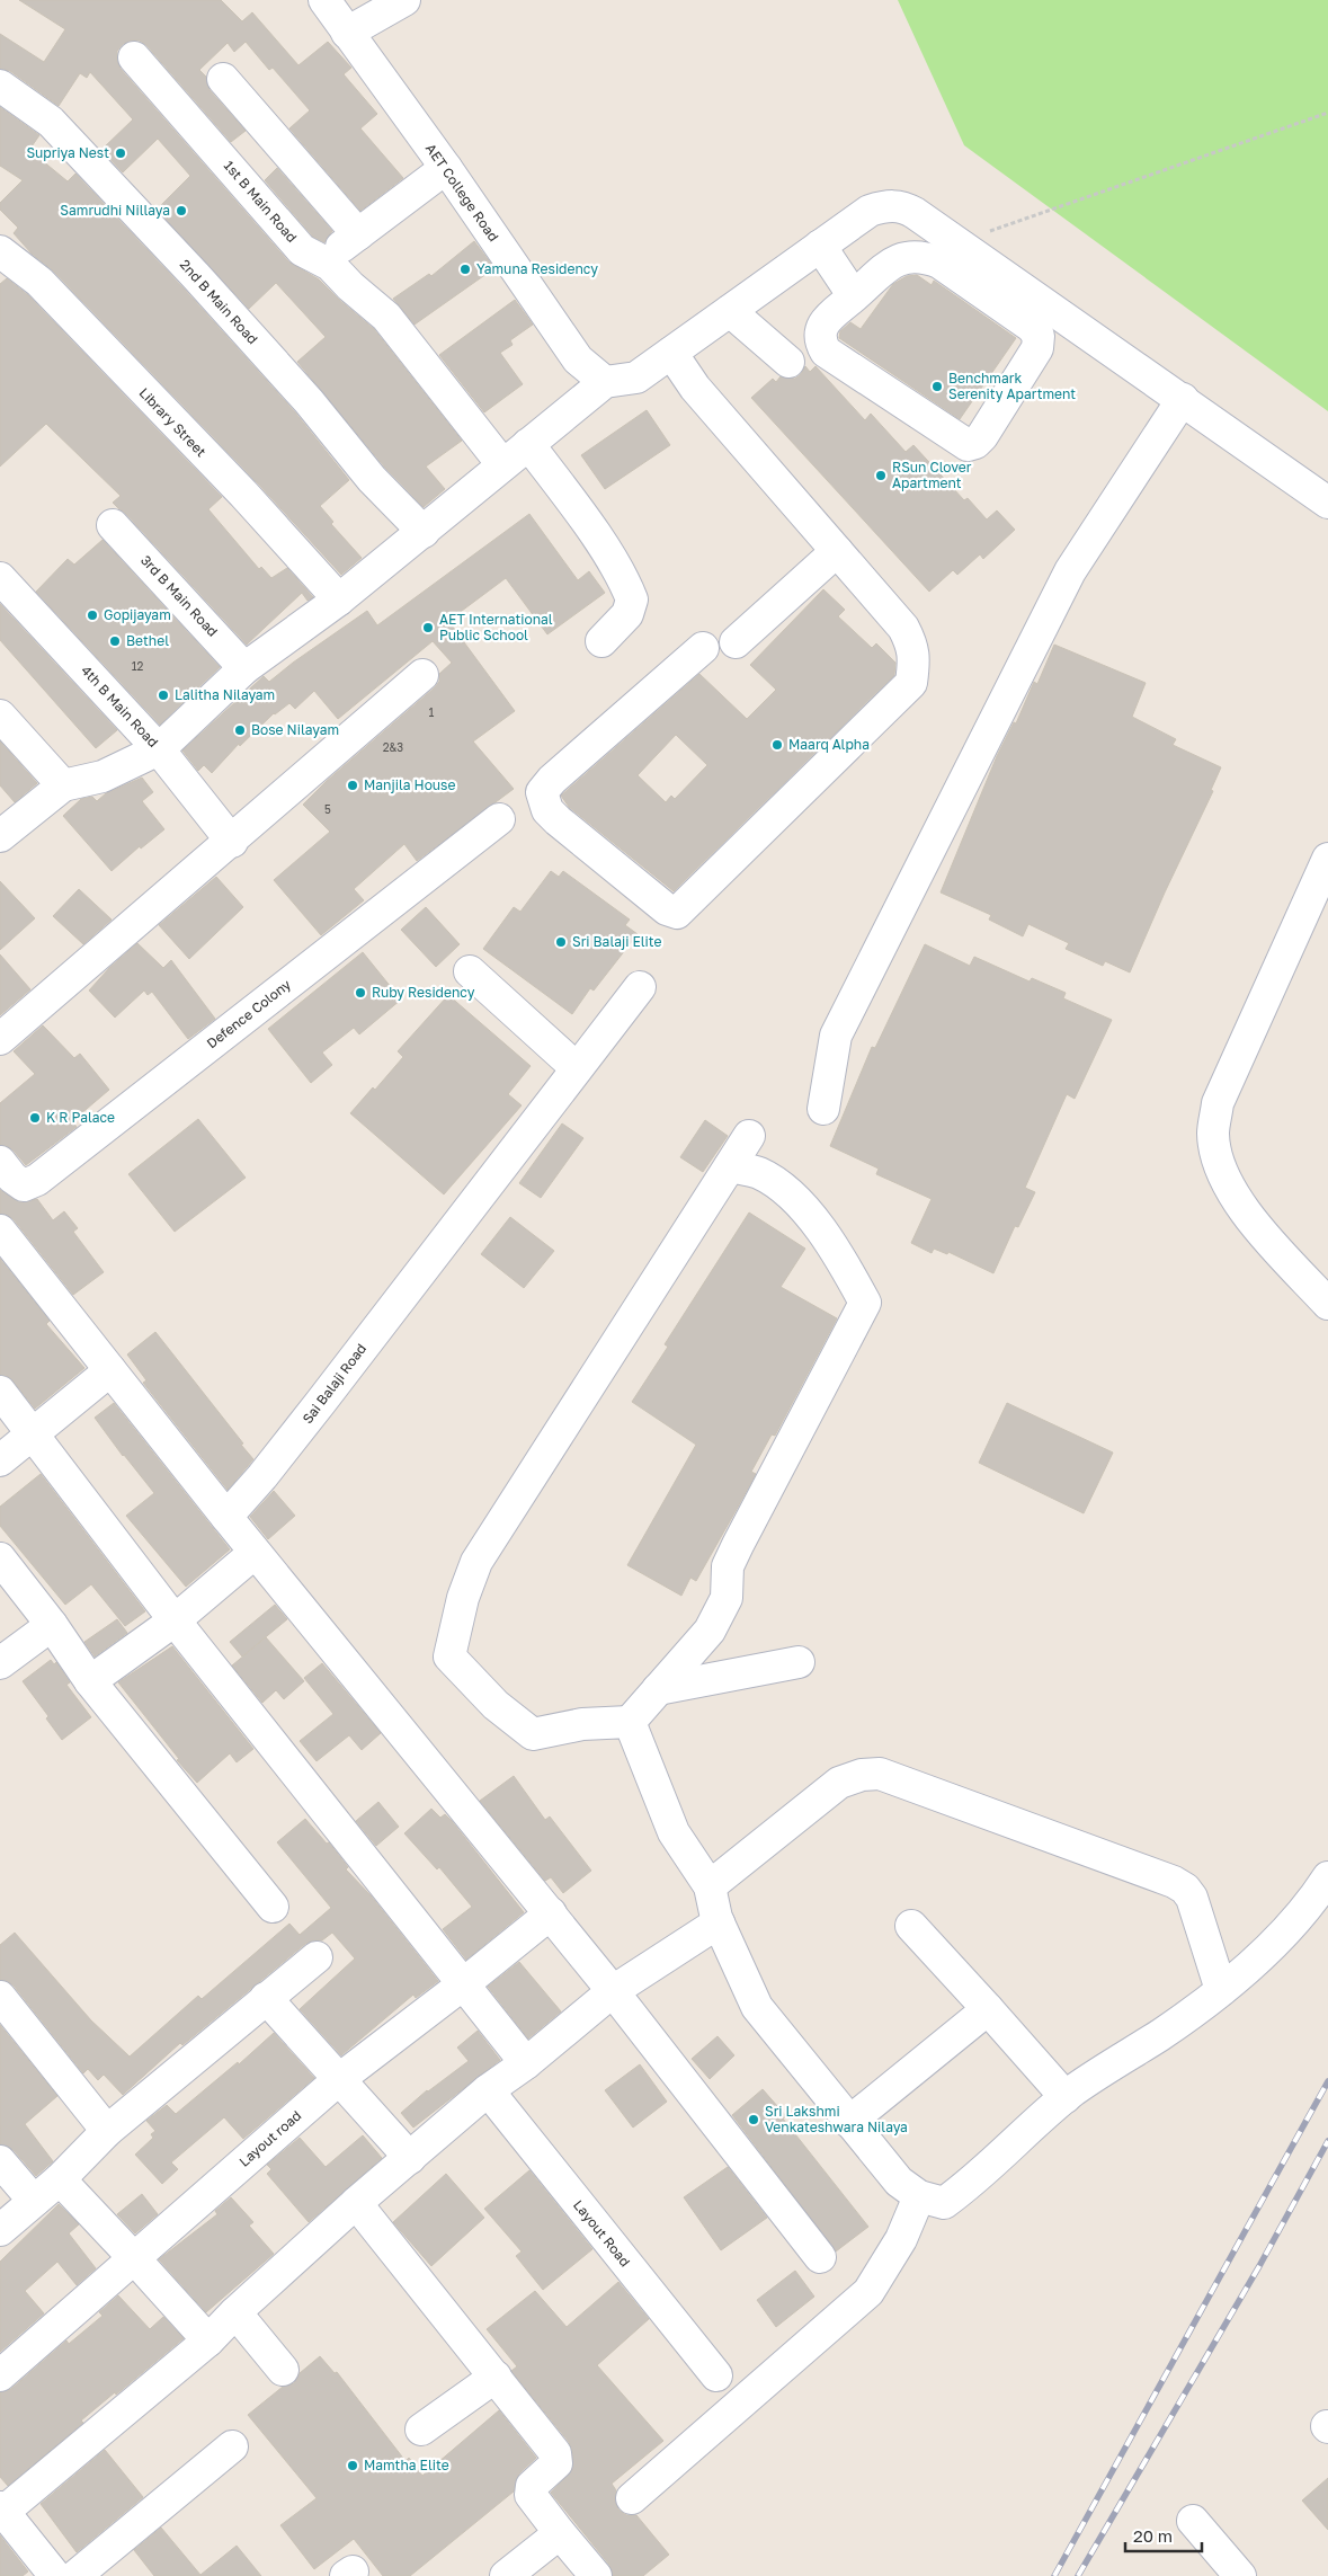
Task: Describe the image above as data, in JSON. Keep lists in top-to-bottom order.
{
  "streets": {
    "street": [
      "AET College Road",
      "1st B Main Road",
      "2nd B Main Road",
      "Library Street",
      "3rd B Main Road",
      "4th B Main Road",
      "Defence Colony",
      "Sai Balaji Road",
      "Layout road",
      "Layout Road"
    ]
  },
  "places": [
    "Supriya Nest",
    "Samrudhi Nillaya",
    "Yamuna Residency",
    "Benchmark Serenity Apartment",
    "RSun Clover Apartment",
    "Gopijayam",
    "AET International Public School",
    "Bethel",
    "Lalitha Nilayam",
    "Bose Nilayam",
    "Maarq Alpha",
    "Manjila House",
    "Sri Balaji Elite",
    "Ruby Residency",
    "K R Palace",
    "Sri Lakshmi Venkateshwara Nilaya",
    "Mamtha Elite"
  ],
  "house_numbers": [
    "12",
    "1",
    "2&3",
    "5"
  ],
  "scale_bar": "20 m"
}
